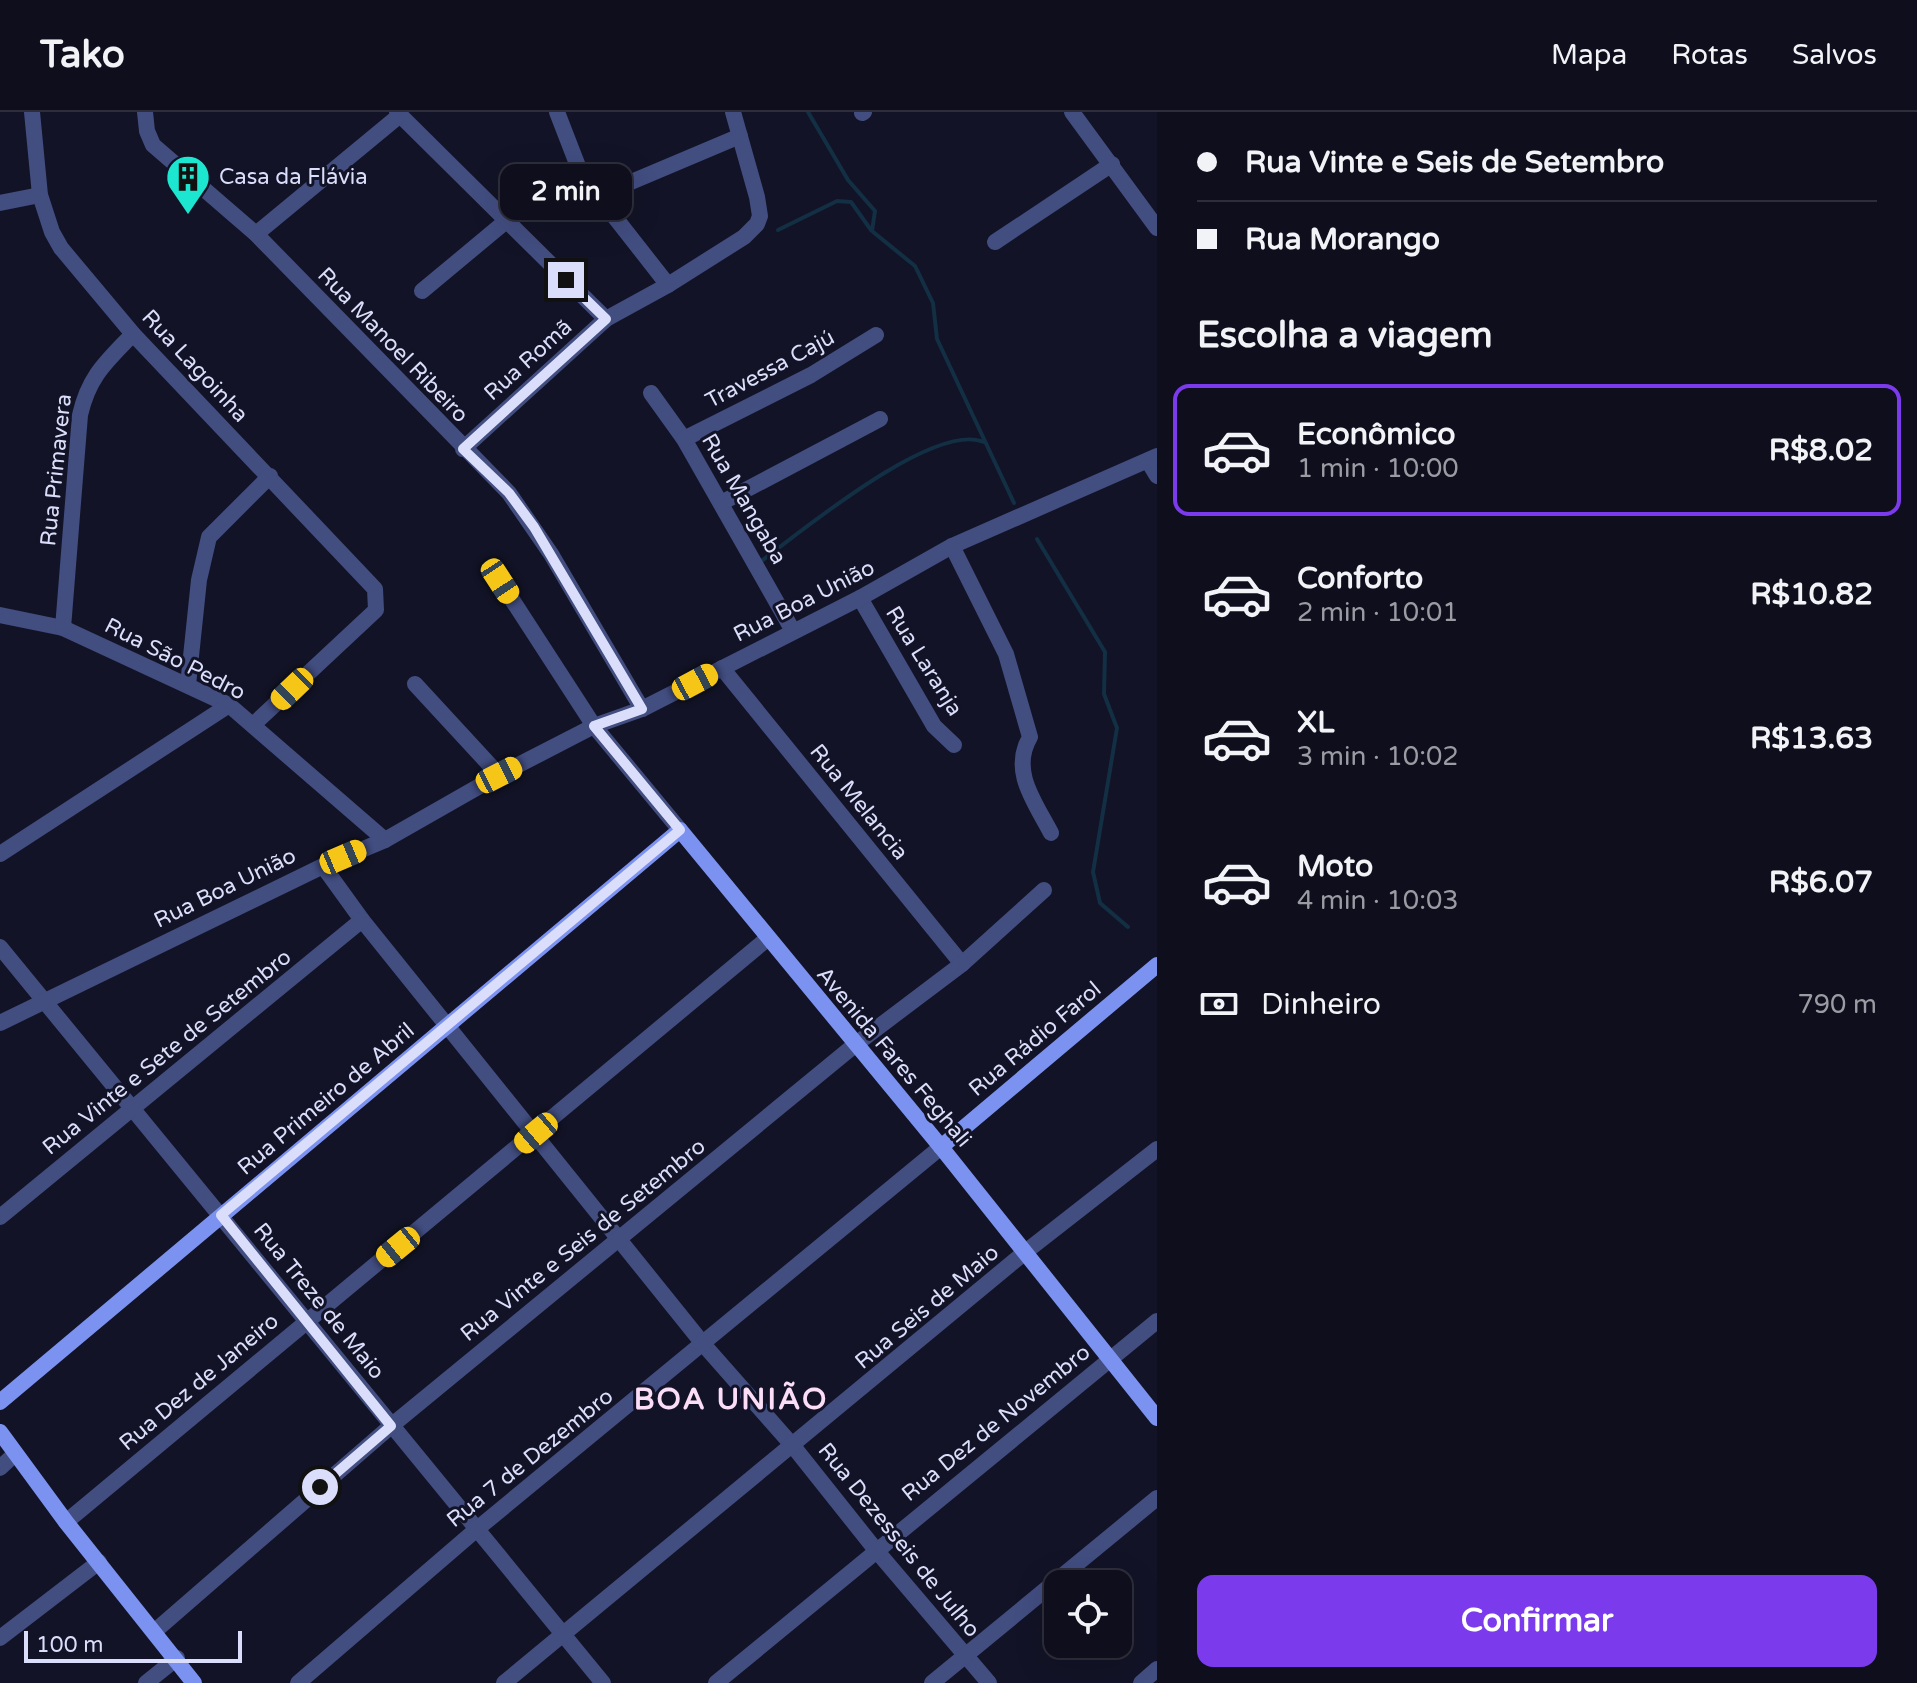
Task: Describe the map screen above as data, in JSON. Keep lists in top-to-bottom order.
{
  "streets": {
    "street": [
      "Rua Manoel Ribeiro",
      "Rua Romã",
      "Rua Lagoinha",
      "Travessa Cajú",
      "Rua Primavera",
      "Rua Mangaba",
      "Rua Boa União",
      "Rua São Pedro",
      "Rua Laranja",
      "Rua Melancia",
      "Rua Rádio Farol",
      "Rua Vinte e Sete de Setembro",
      "Avenida Fares Feghali",
      "Rua Primeiro de Abril",
      "Rua Vinte e Seis de Setembro",
      "Rua Treze de Maio",
      "Rua Seis de Maio",
      "Rua Dez de Janeiro",
      "Rua Dez de Novembro",
      "Rua 7 de Dezembro",
      "Rua Dezesseis de Julho"
    ]
  },
  "crossings": [
    ["Rua Manoel Ribeiro", "Rua Romã"],
    ["Rua Manoel Ribeiro", "Rua Boa União"],
    ["Rua Lagoinha", "Rua Primavera"],
    ["Rua Lagoinha", "Rua São Pedro"],
    ["Travessa Cajú", "Rua Mangaba"],
    ["Rua Primavera", "Rua São Pedro"],
    ["Rua Mangaba", "Rua Boa União"],
    ["Rua Boa União", "Rua São Pedro"],
    ["Rua Boa União", "Rua Laranja"],
    ["Rua Boa União", "Rua Melancia"],
    ["Rua Boa União", "Avenida Fares Feghali"],
    ["Rua Boa União", "Rua Treze de Maio"],
    ["Rua Boa União", "Rua Dezesseis de Julho"],
    ["Rua Melancia", "Rua Vinte e Seis de Setembro"],
    ["Rua Rádio Farol", "Avenida Fares Feghali"],
    ["Rua Rádio Farol", "Rua 7 de Dezembro"],
    ["Rua Vinte e Sete de Setembro", "Rua Treze de Maio"],
    ["Rua Vinte e Sete de Setembro", "Rua Dezesseis de Julho"],
    ["Avenida Fares Feghali", "Rua Primeiro de Abril"],
    ["Avenida Fares Feghali", "Rua Vinte e Seis de Setembro"],
    ["Avenida Fares Feghali", "Rua Seis de Maio"],
    ["Avenida Fares Feghali", "Rua Dez de Janeiro"],
    ["Avenida Fares Feghali", "Rua Dez de Novembro"],
    ["Avenida Fares Feghali", "Rua 7 de Dezembro"],
    ["Rua Primeiro de Abril", "Rua Treze de Maio"],
    ["Rua Primeiro de Abril", "Rua Dezesseis de Julho"],
    ["Rua Vinte e Seis de Setembro", "Rua Treze de Maio"],
    ["Rua Vinte e Seis de Setembro", "Rua Dezesseis de Julho"],
    ["Rua Treze de Maio", "Rua Seis de Maio"],
    ["Rua Treze de Maio", "Rua Dez de Janeiro"],
    ["Rua Treze de Maio", "Rua 7 de Dezembro"],
    ["Rua Seis de Maio", "Rua Dezesseis de Julho"],
    ["Rua Dez de Janeiro", "Rua Dezesseis de Julho"],
    ["Rua Dez de Novembro", "Rua Dezesseis de Julho"],
    ["Rua 7 de Dezembro", "Rua Dezesseis de Julho"]
  ],
  "districts": ["BOA UNIÃO"],
  "places": {
    "building": ["Casa da Flávia"]
  },
  "scale_bar": "100 m",
  "page": {
    "header": "Tako",
    "nav": ["Mapa", "Rotas", "Salvos"],
    "banner": ["Rua Vinte e Seis de Setembro", "Rua Morango"],
    "bubble": "2 min",
    "heading": "Escolha a viagem",
    "list": [
      {
        "name": "Econômico",
        "note": "1 min · 10:00",
        "value": "R$8.02"
      },
      {
        "name": "Conforto",
        "note": "2 min · 10:01",
        "value": "R$10.82"
      },
      {
        "name": "XL",
        "note": "3 min · 10:02",
        "value": "R$13.63"
      },
      {
        "name": "Moto",
        "note": "4 min · 10:03",
        "value": "R$6.07"
      }
    ],
    "pay": ["Dinheiro", "790 m"],
    "buttons": "Confirmar",
    "scale": "100 m"
  }
}
